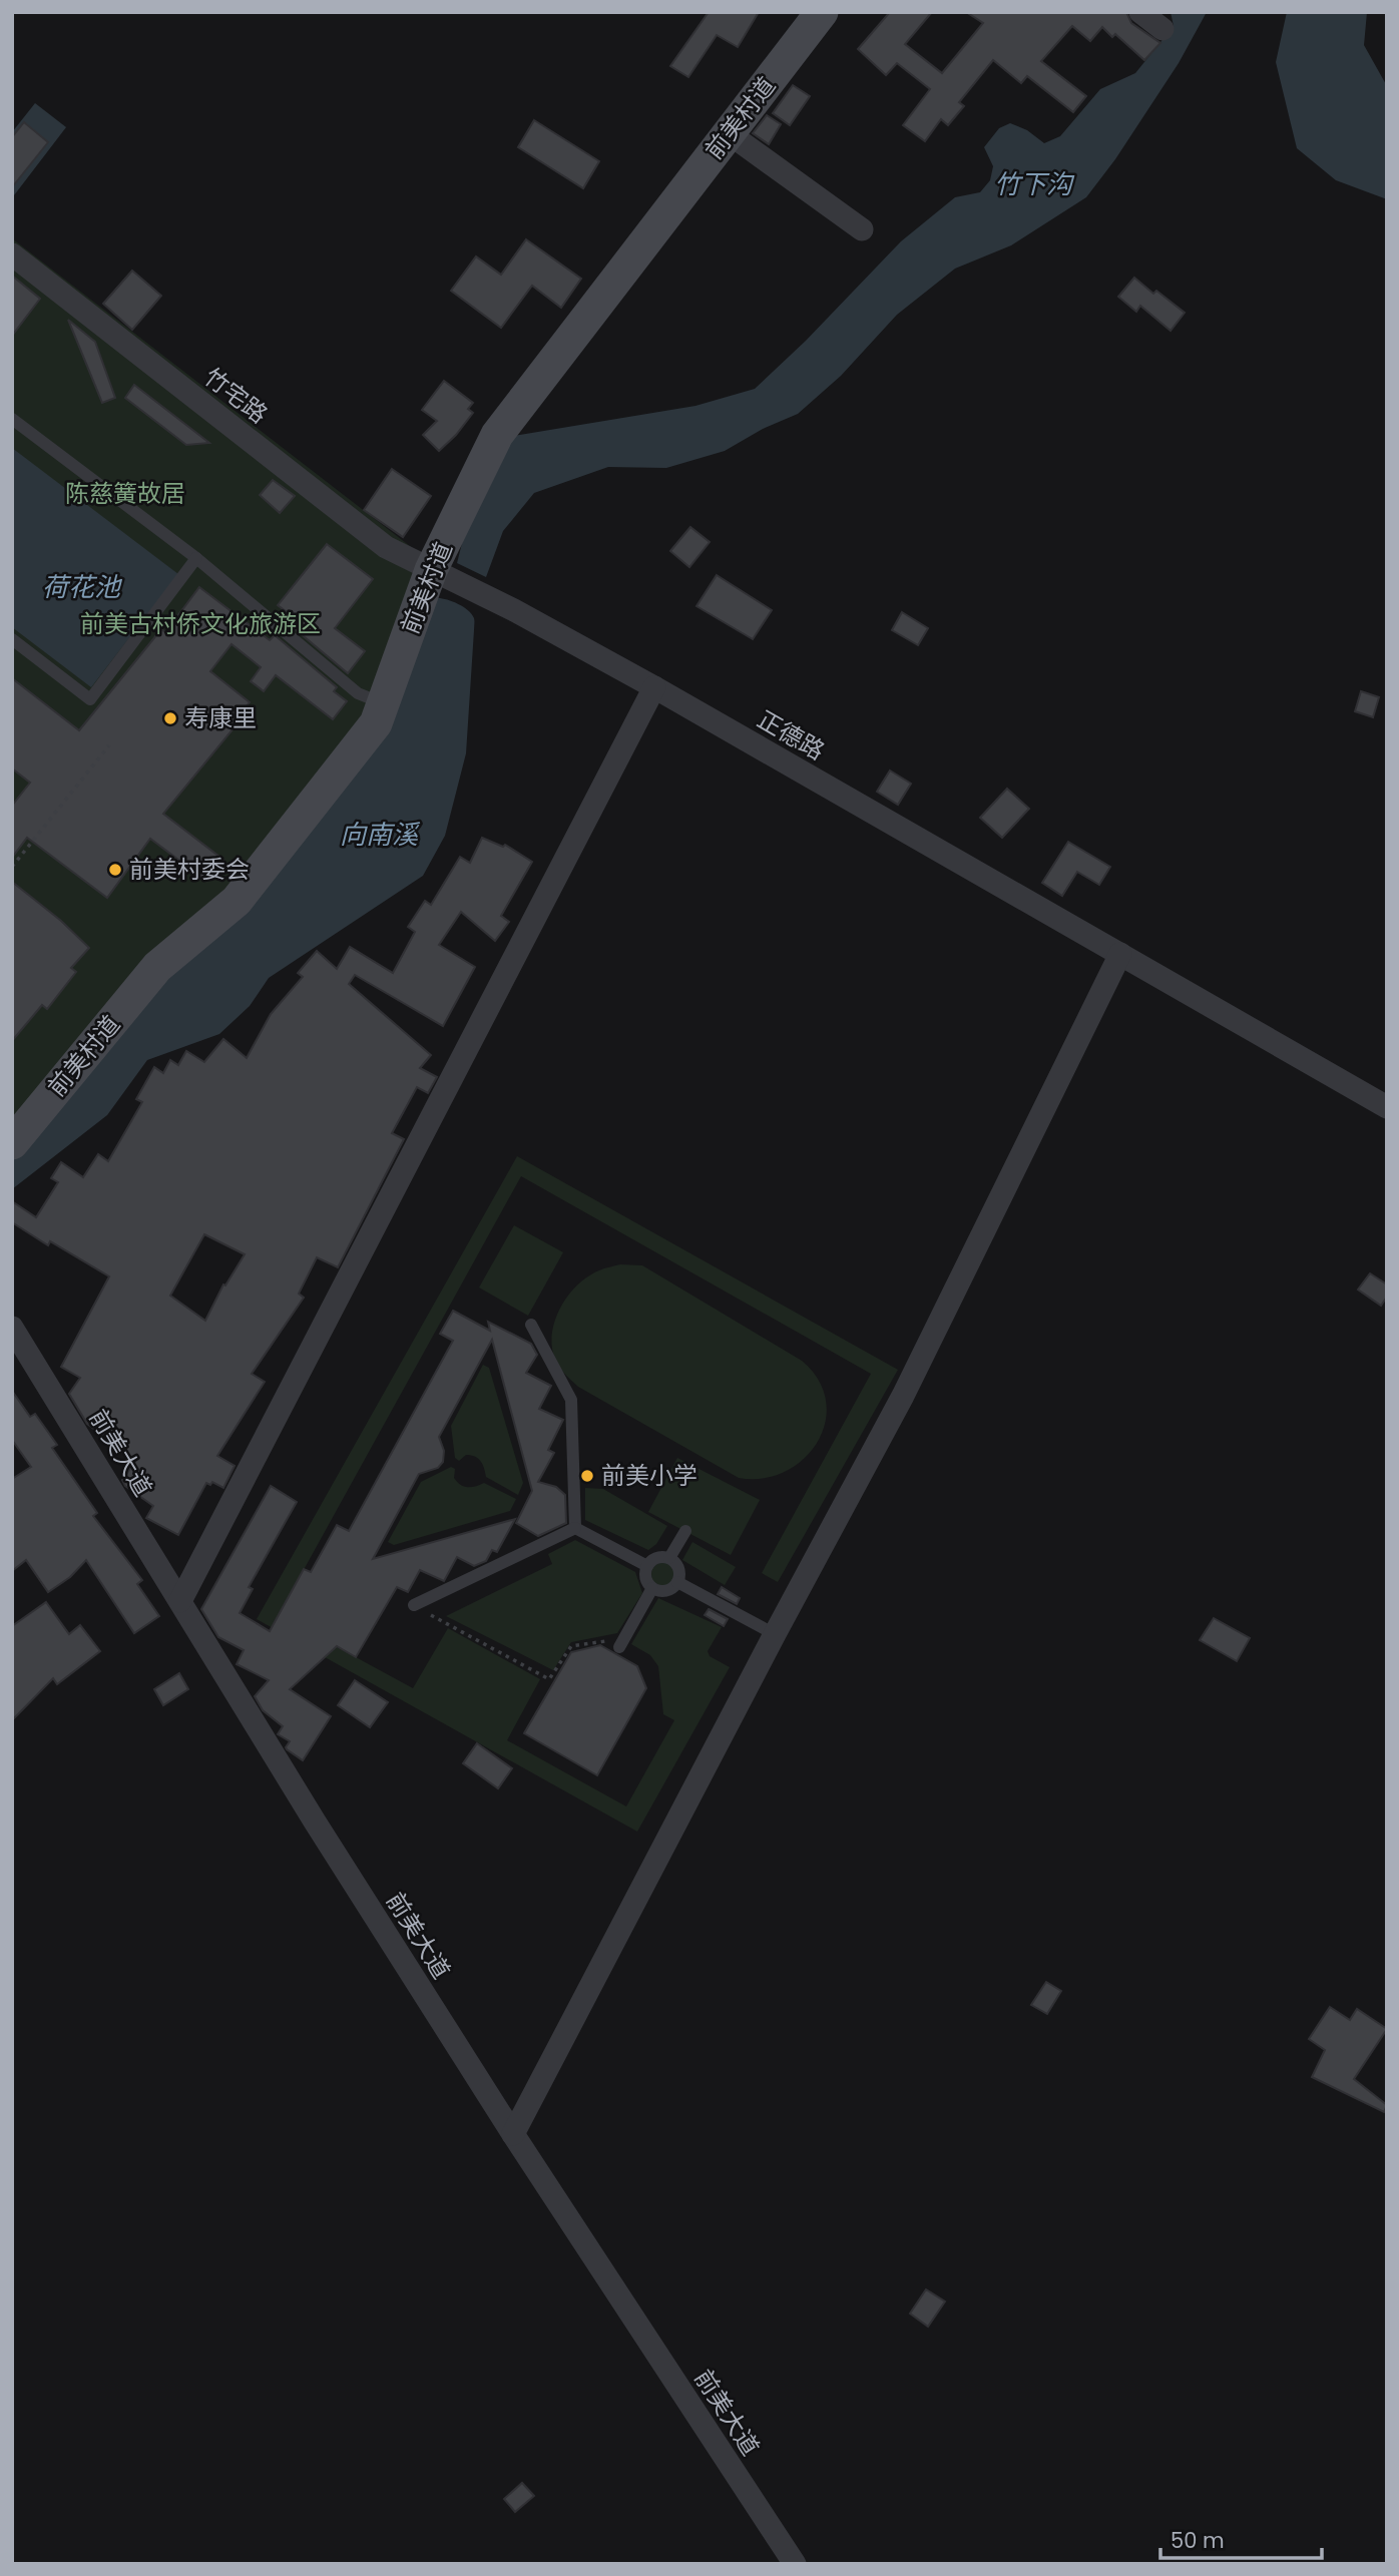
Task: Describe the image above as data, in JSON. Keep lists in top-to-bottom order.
{
  "streets": {
    "street": [
      "前美村道",
      "竹宅路",
      "正德路",
      "前美大道"
    ]
  },
  "crossings": [
    ["前美村道", "竹宅路"],
    ["前美村道", "正德路"],
    ["竹宅路", "正德路"]
  ],
  "water": ["竹下沟", "荷花池", "向南溪"],
  "parks": ["陈慈簧故居", "前美古村侨文化旅游区"],
  "places": ["寿康里", "前美村委会", "前美小学"],
  "scale_bar": "50 m"
}
